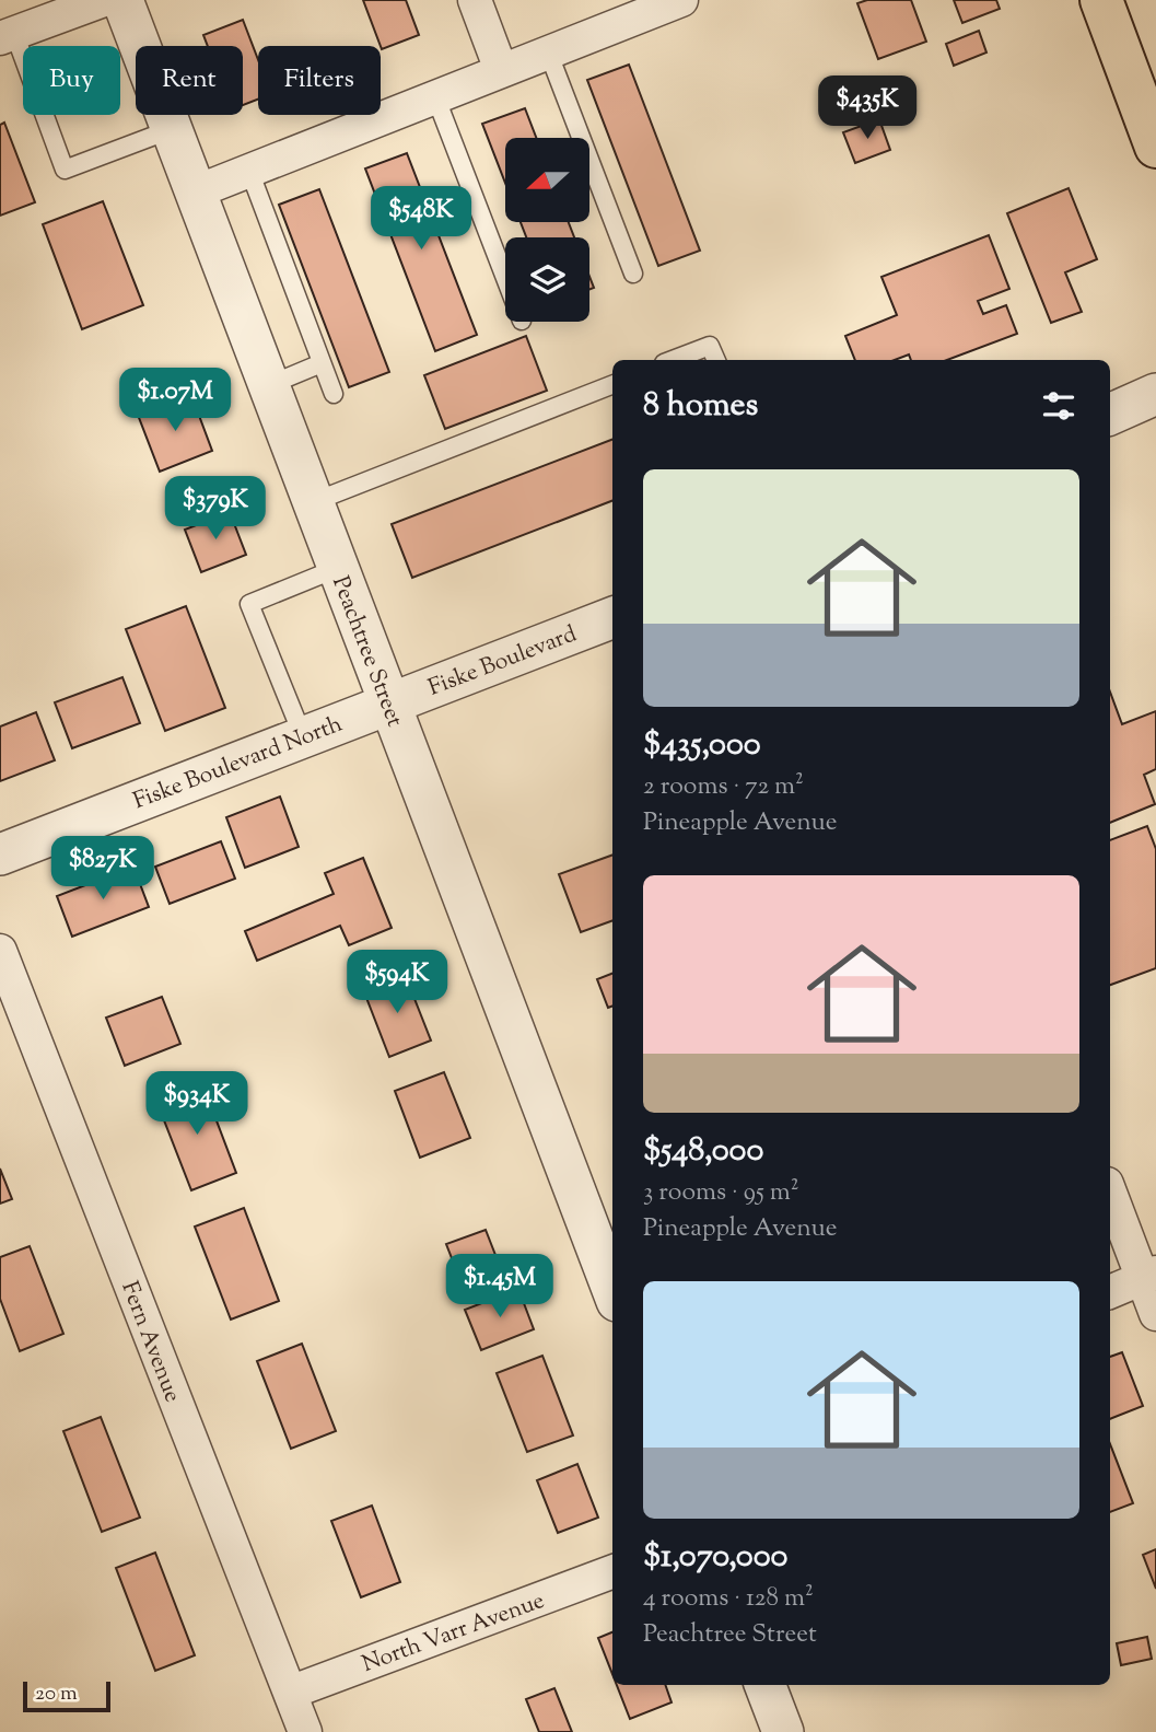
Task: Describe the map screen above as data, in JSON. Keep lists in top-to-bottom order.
{
  "streets": {
    "street": [
      "Peachtree Street",
      "Fiske Boulevard",
      "Fiske Boulevard North",
      "Fern Avenue",
      "North Varr Avenue"
    ]
  },
  "crossings": [
    ["Peachtree Street", "Fiske Boulevard"],
    ["Peachtree Street", "Fiske Boulevard North"],
    ["Fiske Boulevard", "Fiske Boulevard North"],
    ["Fern Avenue", "North Varr Avenue"]
  ],
  "scale_bar": "20 m",
  "north": "left",
  "page": {
    "chip": ["Buy", "Rent", "Filters"],
    "price": [
      "$435K",
      "$548K",
      "$1.07M",
      "$379K",
      "$827K",
      "$594K",
      "$934K",
      "$1.45M"
    ],
    "heading": "8 homes",
    "list": [
      {
        "name": "$435,000",
        "note": "2 rooms · 72 m² · Pineapple Avenue"
      },
      {
        "name": "$548,000",
        "note": "3 rooms · 95 m² · Pineapple Avenue"
      },
      {
        "name": "$1,070,000",
        "note": "4 rooms · 128 m² · Peachtree Street"
      }
    ],
    "scale": "20 m"
  }
}
